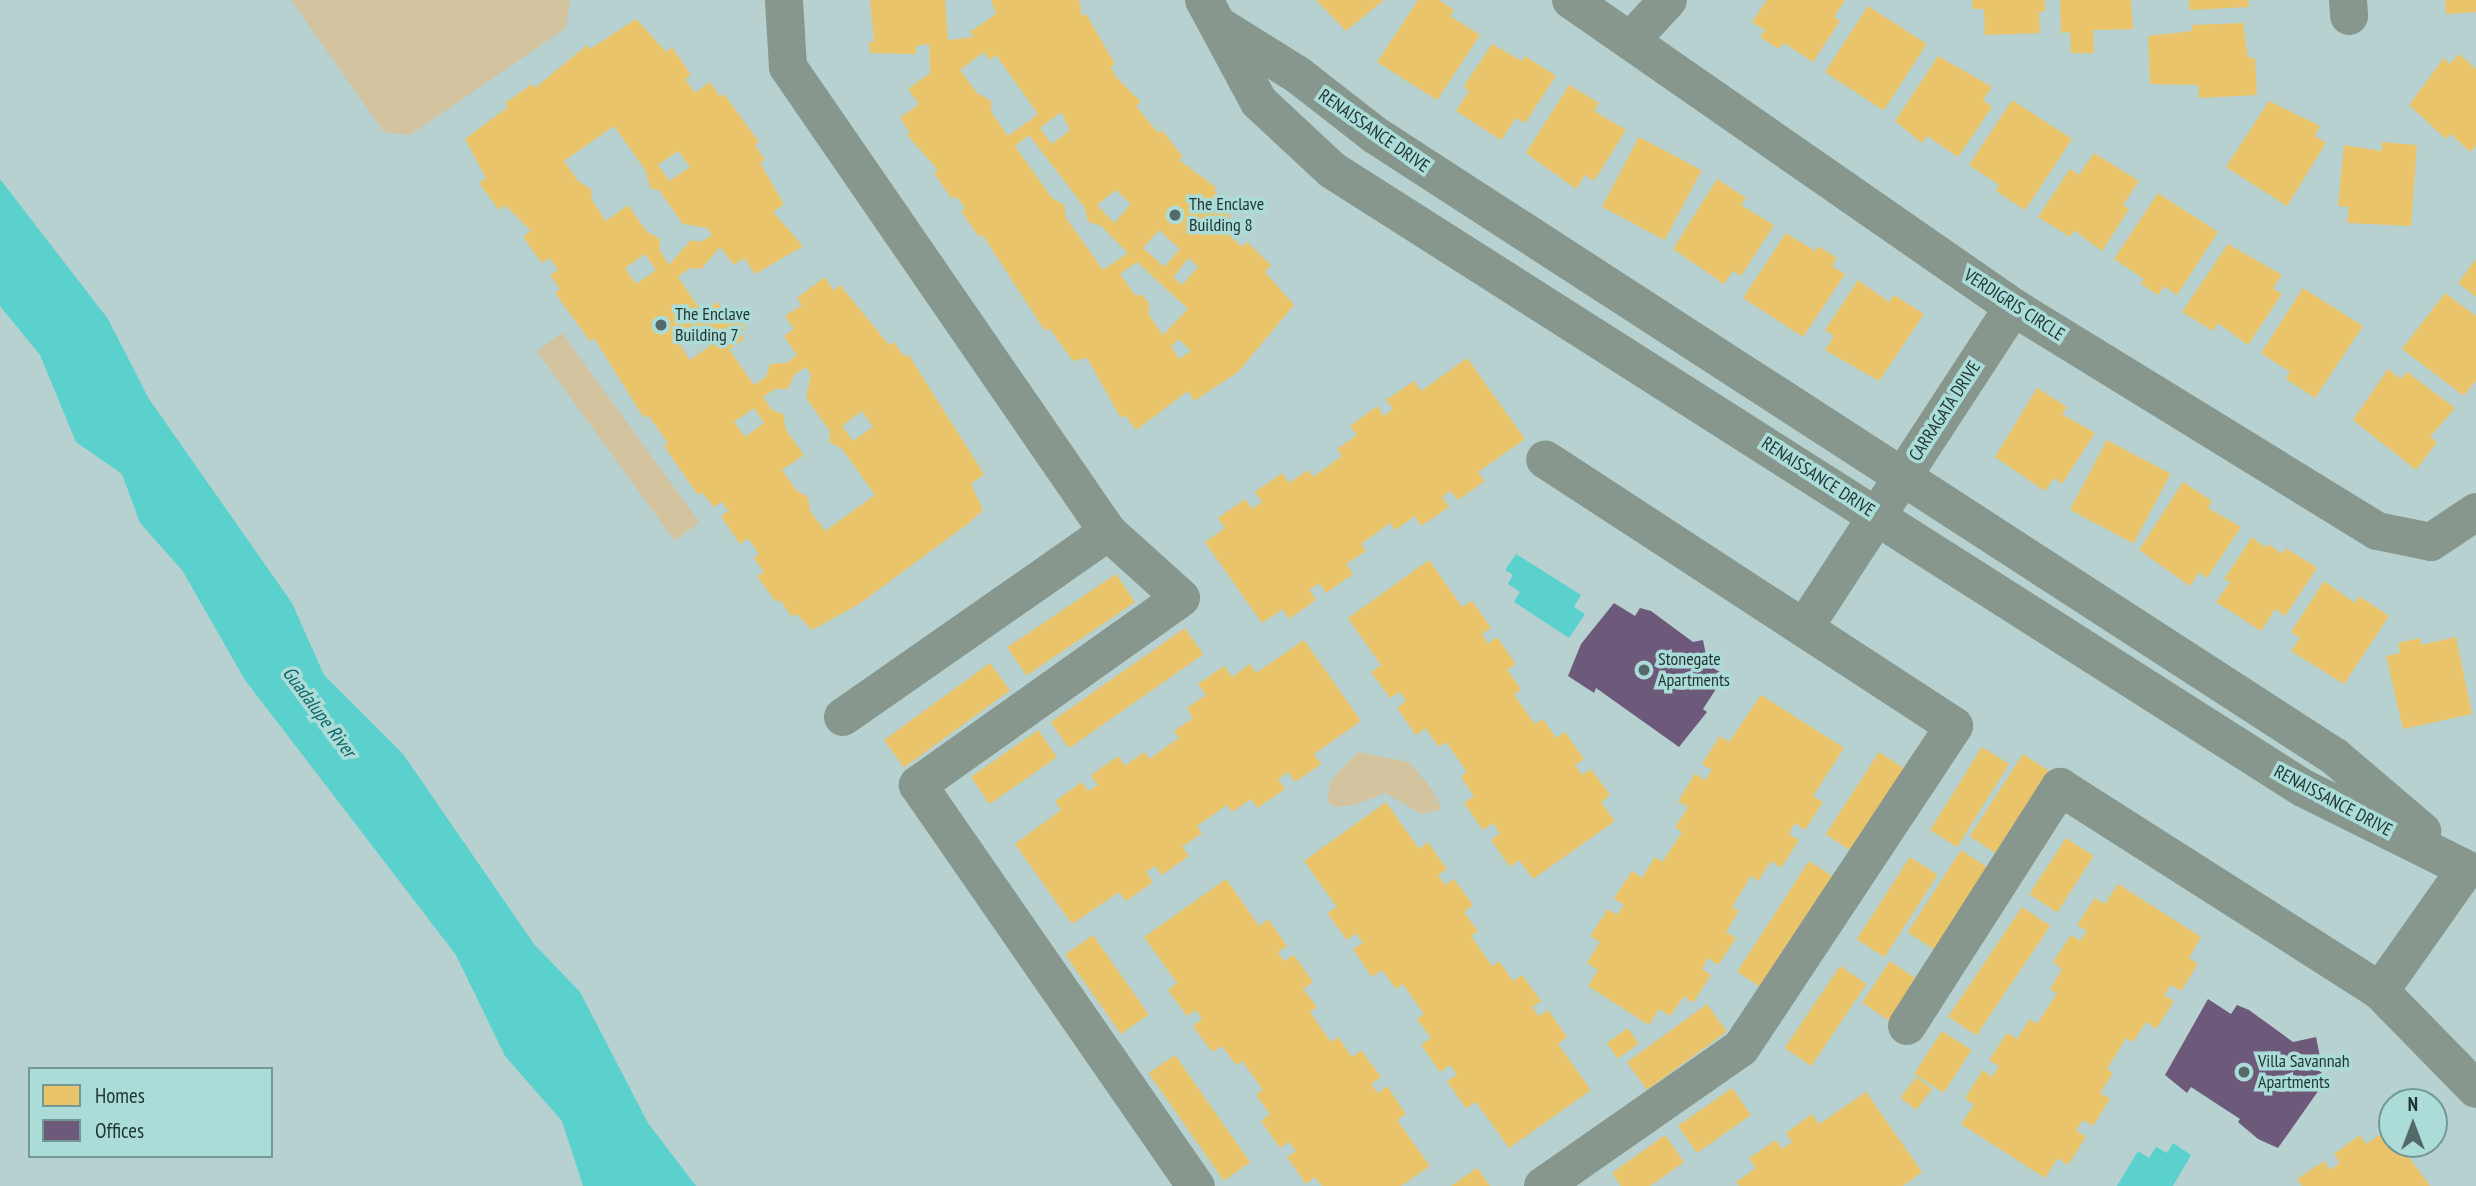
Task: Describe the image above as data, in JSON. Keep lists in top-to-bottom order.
{
  "streets": {
    "street": ["RENAISSANCE DRIVE", "VERDIGRIS CIRCLE", "CARRAGATA DRIVE"]
  },
  "crossings": [
    ["RENAISSANCE DRIVE", "CARRAGATA DRIVE"],
    ["VERDIGRIS CIRCLE", "CARRAGATA DRIVE"]
  ],
  "water": ["Guadalupe River"],
  "places": [
    "The Enclave Building 8",
    "The Enclave Building 7",
    "Stonegate Apartments",
    "Villa Savannah Apartments"
  ],
  "legend": ["Homes", "Offices"],
  "north": "top"
}
